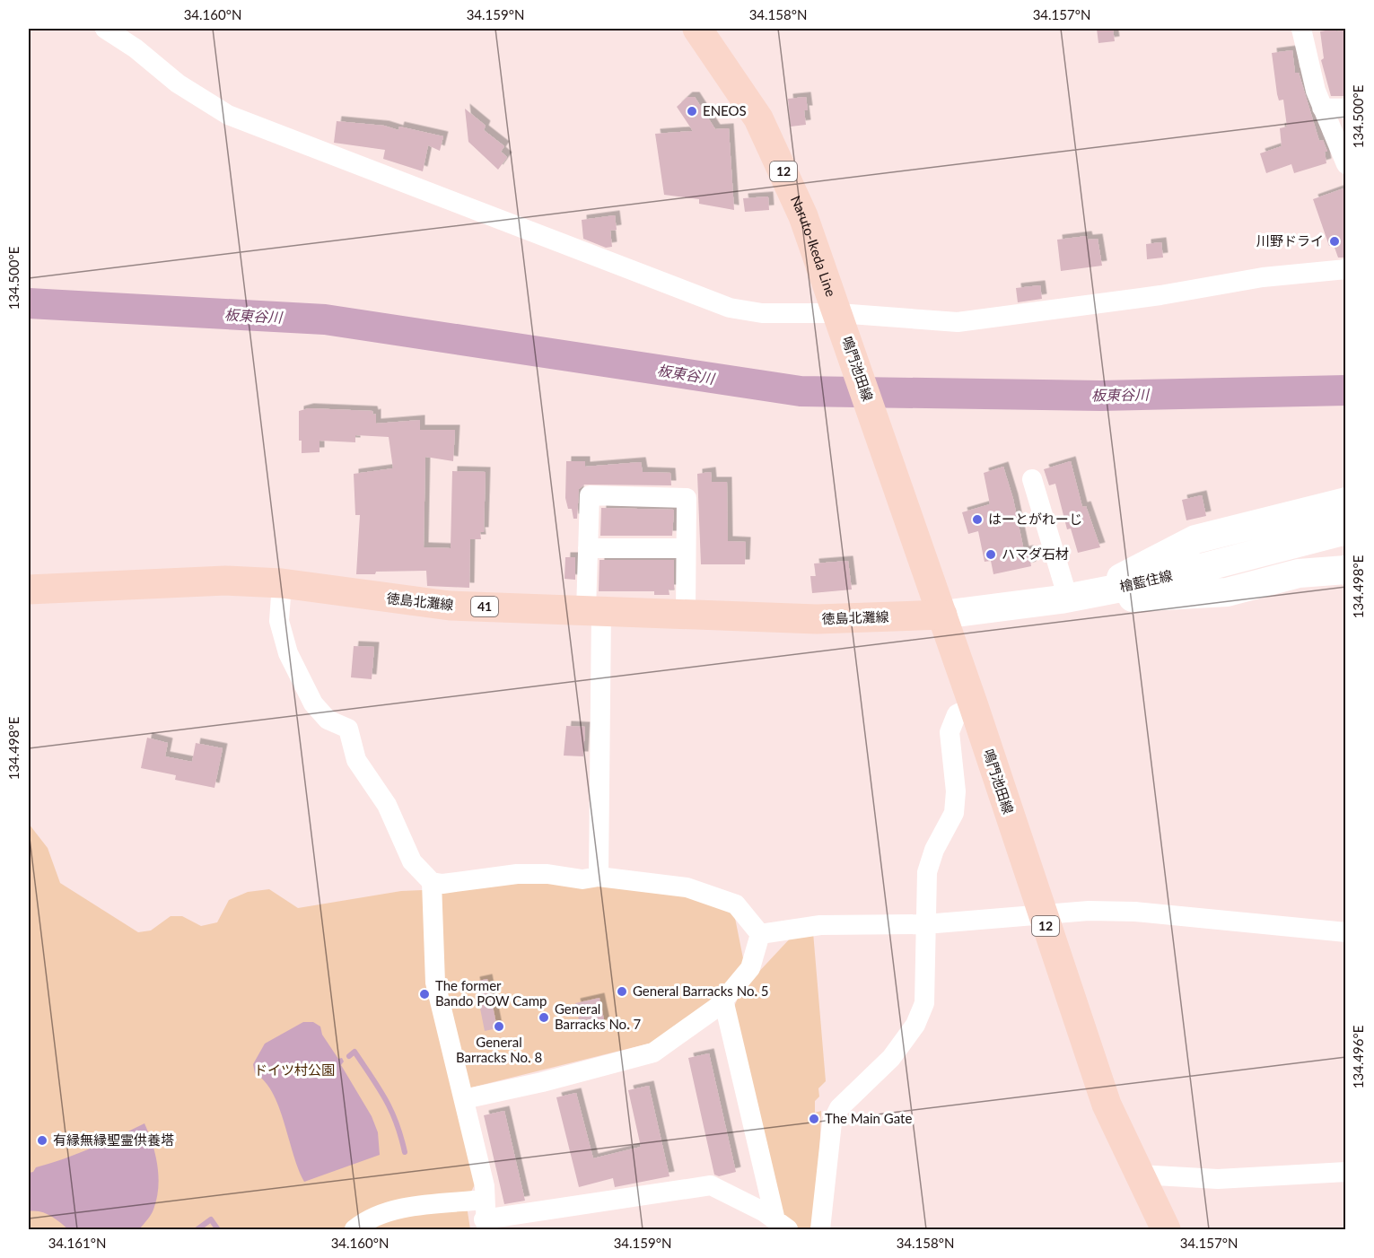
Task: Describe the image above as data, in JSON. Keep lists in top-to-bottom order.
{
  "streets": {
    "main road": [
      "12",
      "Naruto-Ikeda Line",
      "鳴門池田線",
      "檜藍住線",
      "徳島北灘線",
      "41"
    ]
  },
  "crossings": [
    ["Naruto-Ikeda Line", "鳴門池田線"],
    ["鳴門池田線", "檜藍住線"],
    ["鳴門池田線", "徳島北灘線"],
    ["檜藍住線", "徳島北灘線"]
  ],
  "water": ["板東谷川"],
  "parks": ["ドイツ村公園"],
  "places": [
    "ENEOS",
    "川野ドライ",
    "はーとがれーじ",
    "ハマダ石材",
    "General Barracks No. 5",
    "The former Bando POW Camp",
    "General Barracks No. 7",
    "General Barracks No. 8",
    "The Main Gate",
    "有縁無縁聖霊供養塔"
  ],
  "coordinates": [
    "34.160°N",
    "34.159°N",
    "34.158°N",
    "34.157°N",
    "134.500°E",
    "134.498°E",
    "134.496°E",
    "34.161°N"
  ]
}
